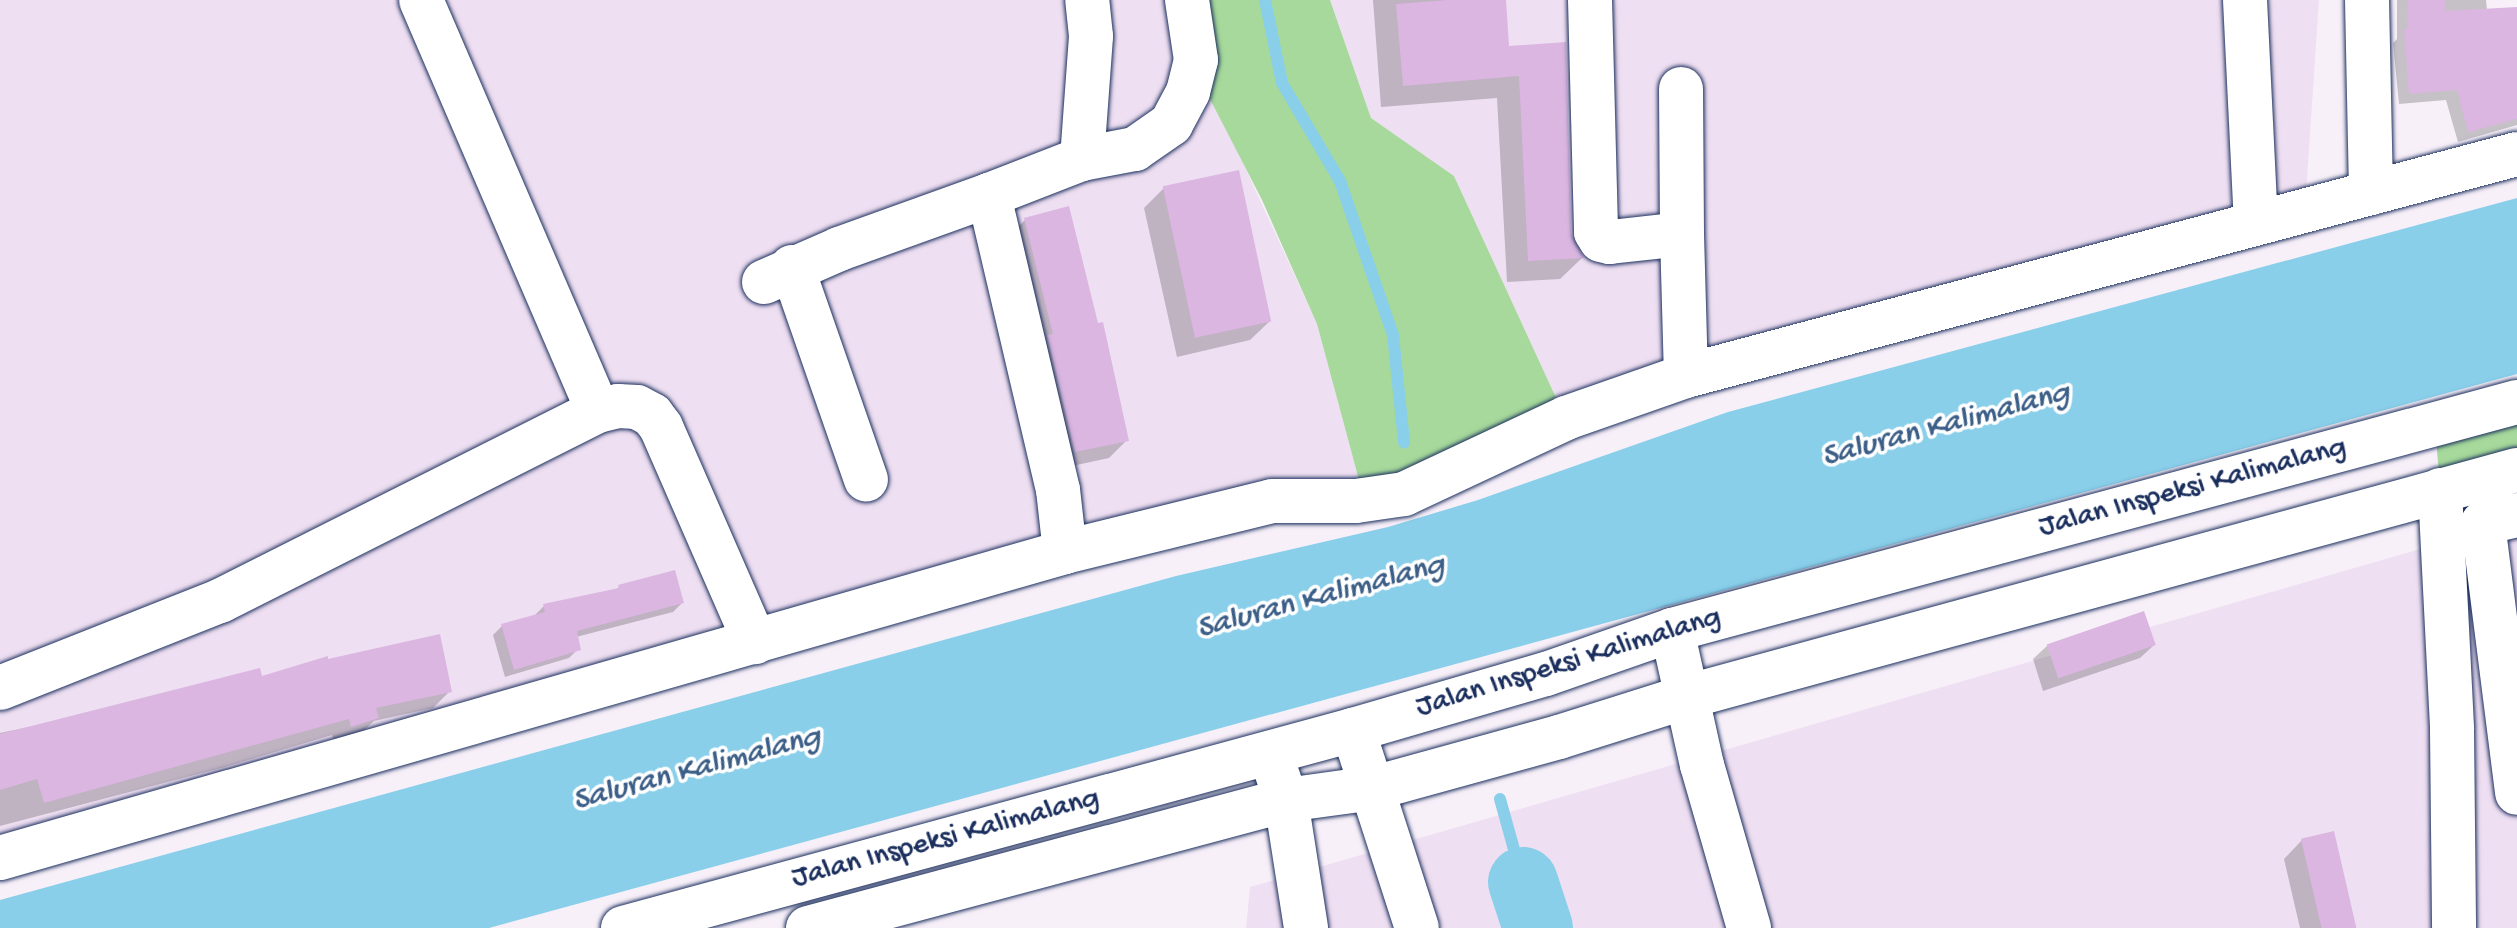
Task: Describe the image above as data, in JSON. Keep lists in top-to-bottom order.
{
  "streets": {
    "main road": ["Jalan Inspeksi Kalimalang"]
  },
  "water": ["Saluran Kalimalang"]
}
